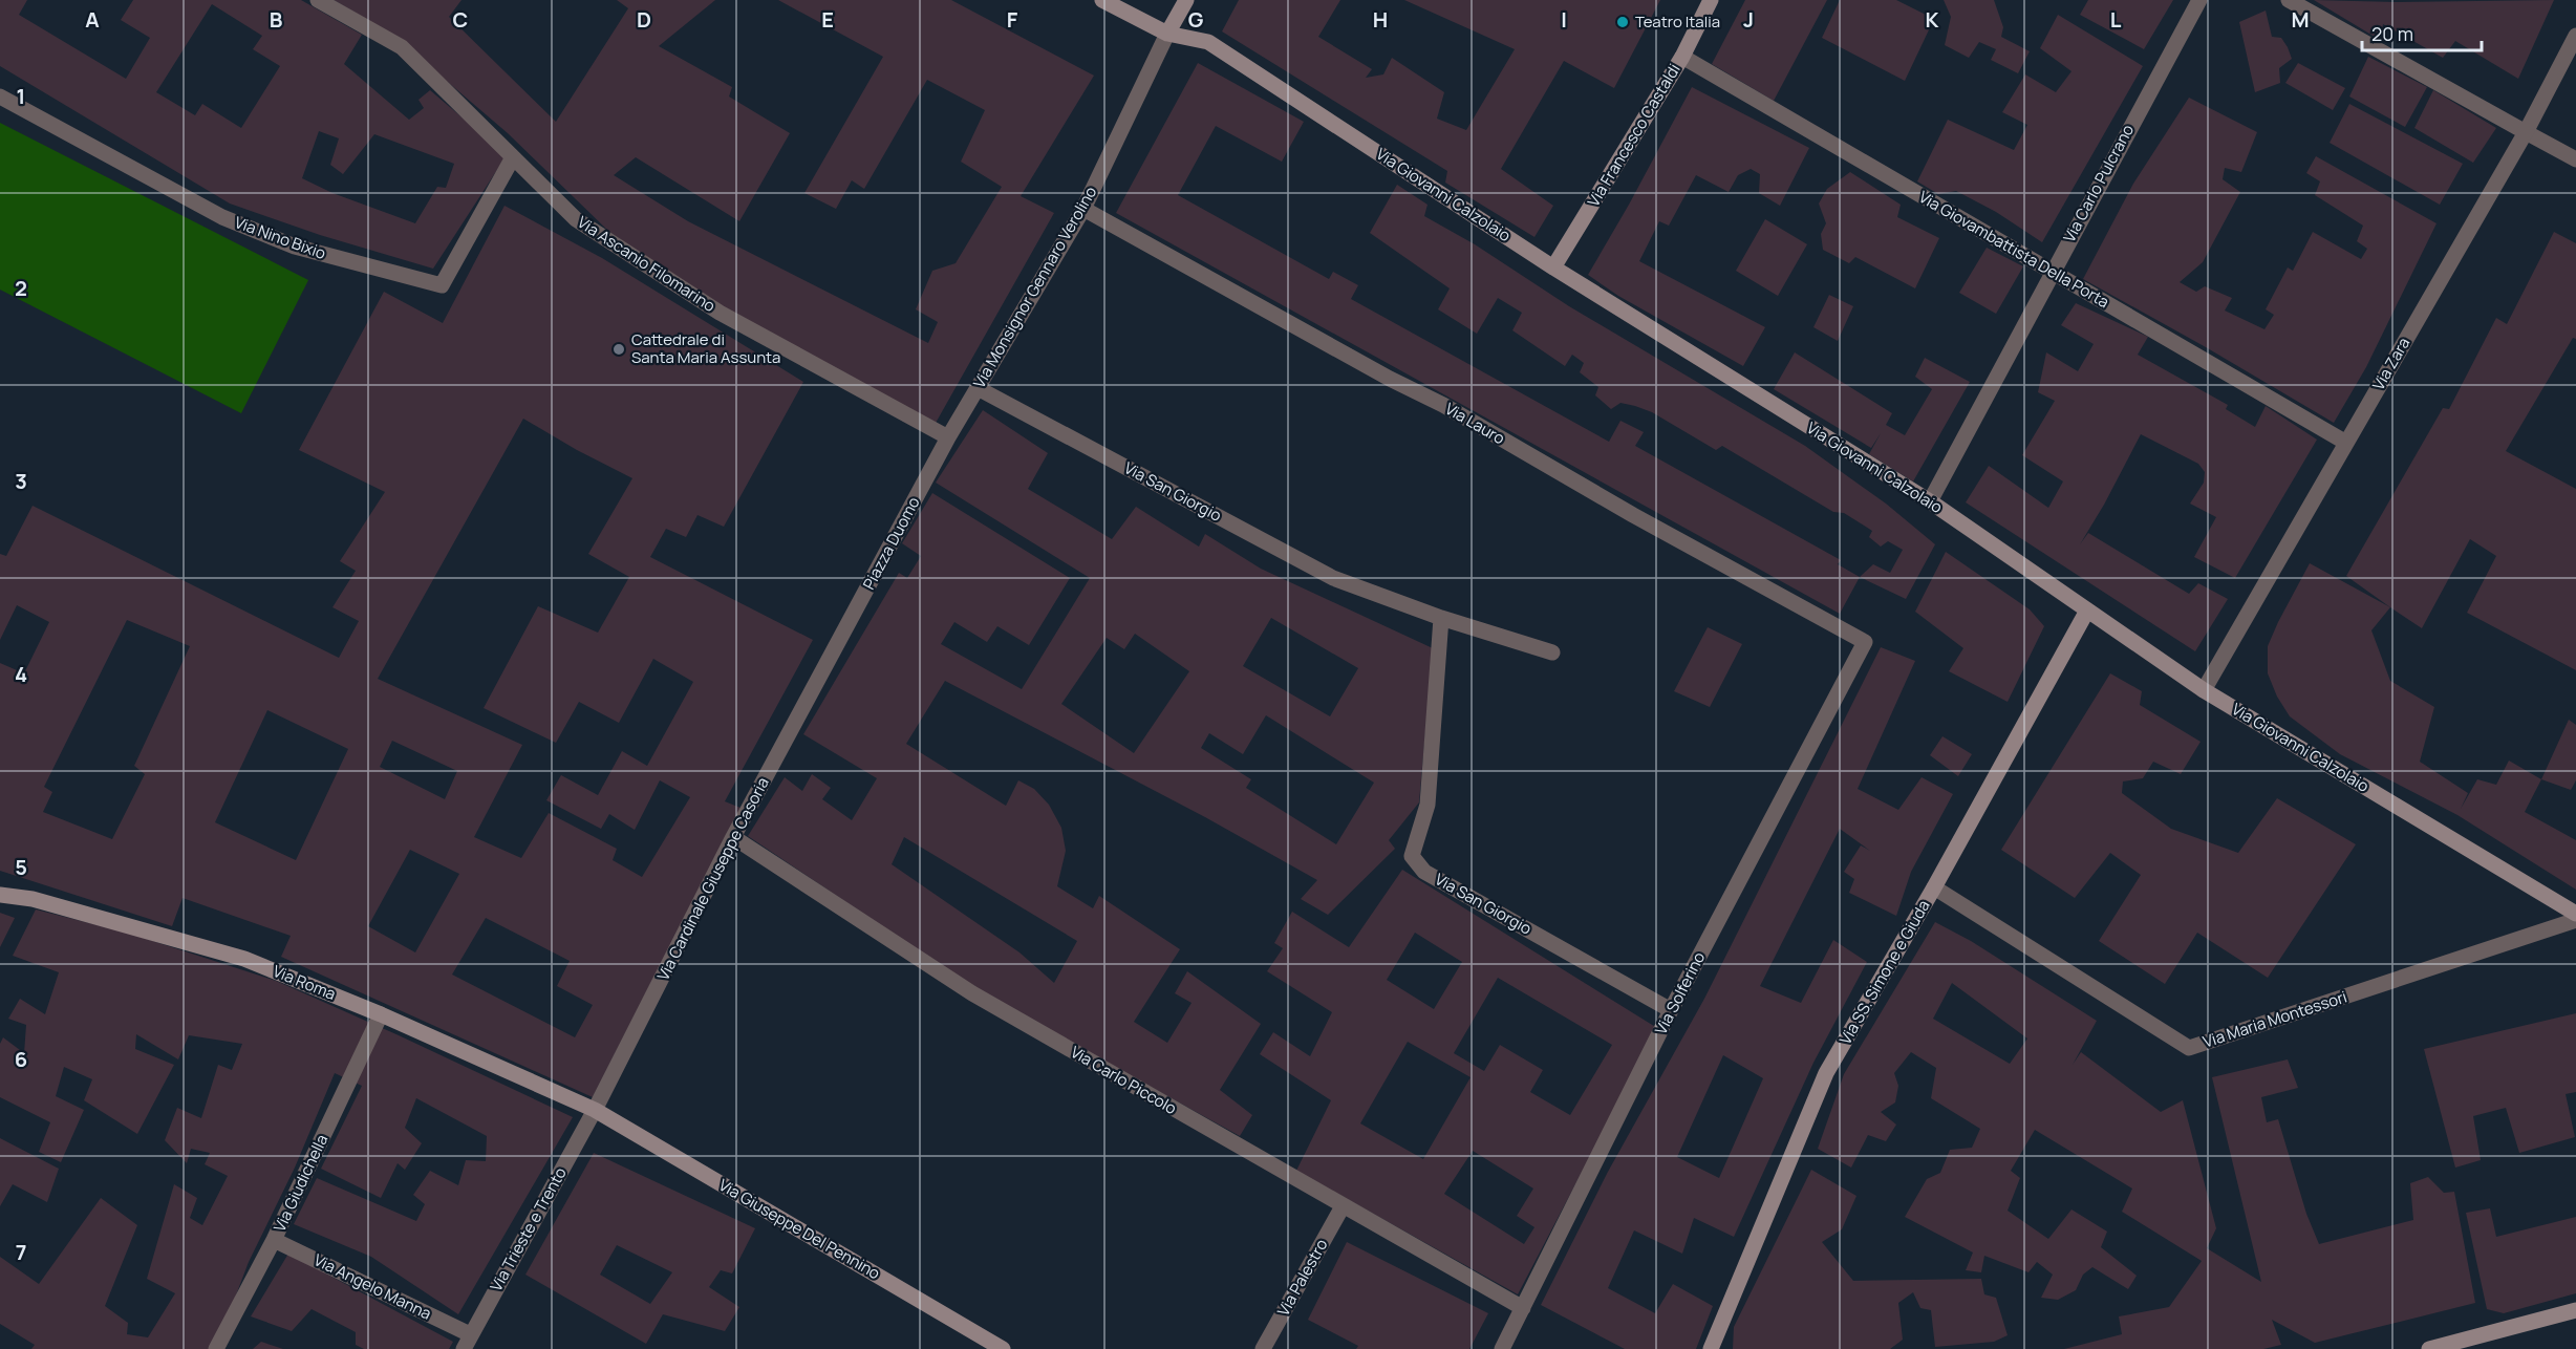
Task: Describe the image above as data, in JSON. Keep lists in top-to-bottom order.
{
  "streets": {
    "main road": [
      "Via Francesco Castaldi",
      "Via Giovanni Calzolaio",
      "Via SS. Simone e Giuda",
      "Via Roma",
      "Via Giuseppe Del Pennino"
    ],
    "street": [
      "Via Carlo Pulcrano",
      "Via Nino Bixio",
      "Via Giovambattista Della Porta",
      "Via Ascanio Filomarino",
      "Via Monsignor Gennaro Verolino",
      "Via Zara",
      "Via Lauro",
      "Via San Giorgio",
      "Piazza Duomo",
      "Via Cardinale Giuseppe Casoria",
      "Via Solferino",
      "Via Maria Montessori",
      "Via Carlo Piccolo",
      "Via Giudichella",
      "Via Trieste e Trento",
      "Via Palestro",
      "Via Angelo Manna"
    ]
  },
  "crossings": [
    ["Via Francesco Castaldi", "Via Giovanni Calzolaio"],
    ["Via Francesco Castaldi", "Via Giovambattista Della Porta"],
    ["Via Carlo Pulcrano", "Via Giovanni Calzolaio"],
    ["Via Carlo Pulcrano", "Via Giovambattista Della Porta"],
    ["Via Giovanni Calzolaio", "Via Monsignor Gennaro Verolino"],
    ["Via Giovanni Calzolaio", "Via Zara"],
    ["Via Giovanni Calzolaio", "Via SS. Simone e Giuda"],
    ["Via Nino Bixio", "Via Ascanio Filomarino"],
    ["Via Giovambattista Della Porta", "Via Zara"],
    ["Via Ascanio Filomarino", "Via Monsignor Gennaro Verolino"],
    ["Via Ascanio Filomarino", "Piazza Duomo"],
    ["Via Monsignor Gennaro Verolino", "Via Lauro"],
    ["Via Monsignor Gennaro Verolino", "Via San Giorgio"],
    ["Via Monsignor Gennaro Verolino", "Piazza Duomo"],
    ["Via Lauro", "Via Solferino"],
    ["Via San Giorgio", "Via Solferino"],
    ["Piazza Duomo", "Via Cardinale Giuseppe Casoria"],
    ["Via Cardinale Giuseppe Casoria", "Via Roma"],
    ["Via Cardinale Giuseppe Casoria", "Via Carlo Piccolo"],
    ["Via Cardinale Giuseppe Casoria", "Via Trieste e Trento"],
    ["Via Cardinale Giuseppe Casoria", "Via Giuseppe Del Pennino"],
    ["Via SS. Simone e Giuda", "Via Maria Montessori"],
    ["Via Roma", "Via Giudichella"],
    ["Via Roma", "Via Trieste e Trento"],
    ["Via Roma", "Via Giuseppe Del Pennino"],
    ["Via Solferino", "Via Carlo Piccolo"],
    ["Via Carlo Piccolo", "Via Palestro"],
    ["Via Giudichella", "Via Angelo Manna"],
    ["Via Trieste e Trento", "Via Giuseppe Del Pennino"],
    ["Via Trieste e Trento", "Via Angelo Manna"]
  ],
  "places": ["Teatro Italia", "Cattedrale di Santa Maria Assunta"],
  "scale_bar": "20 m",
  "grid": {
    "columns": [
      "A",
      "B",
      "C",
      "D",
      "E",
      "F",
      "G",
      "H",
      "I",
      "J",
      "K",
      "L",
      "M"
    ],
    "rows": [
      "1",
      "2",
      "3",
      "4",
      "5",
      "6",
      "7"
    ]
  }
}
